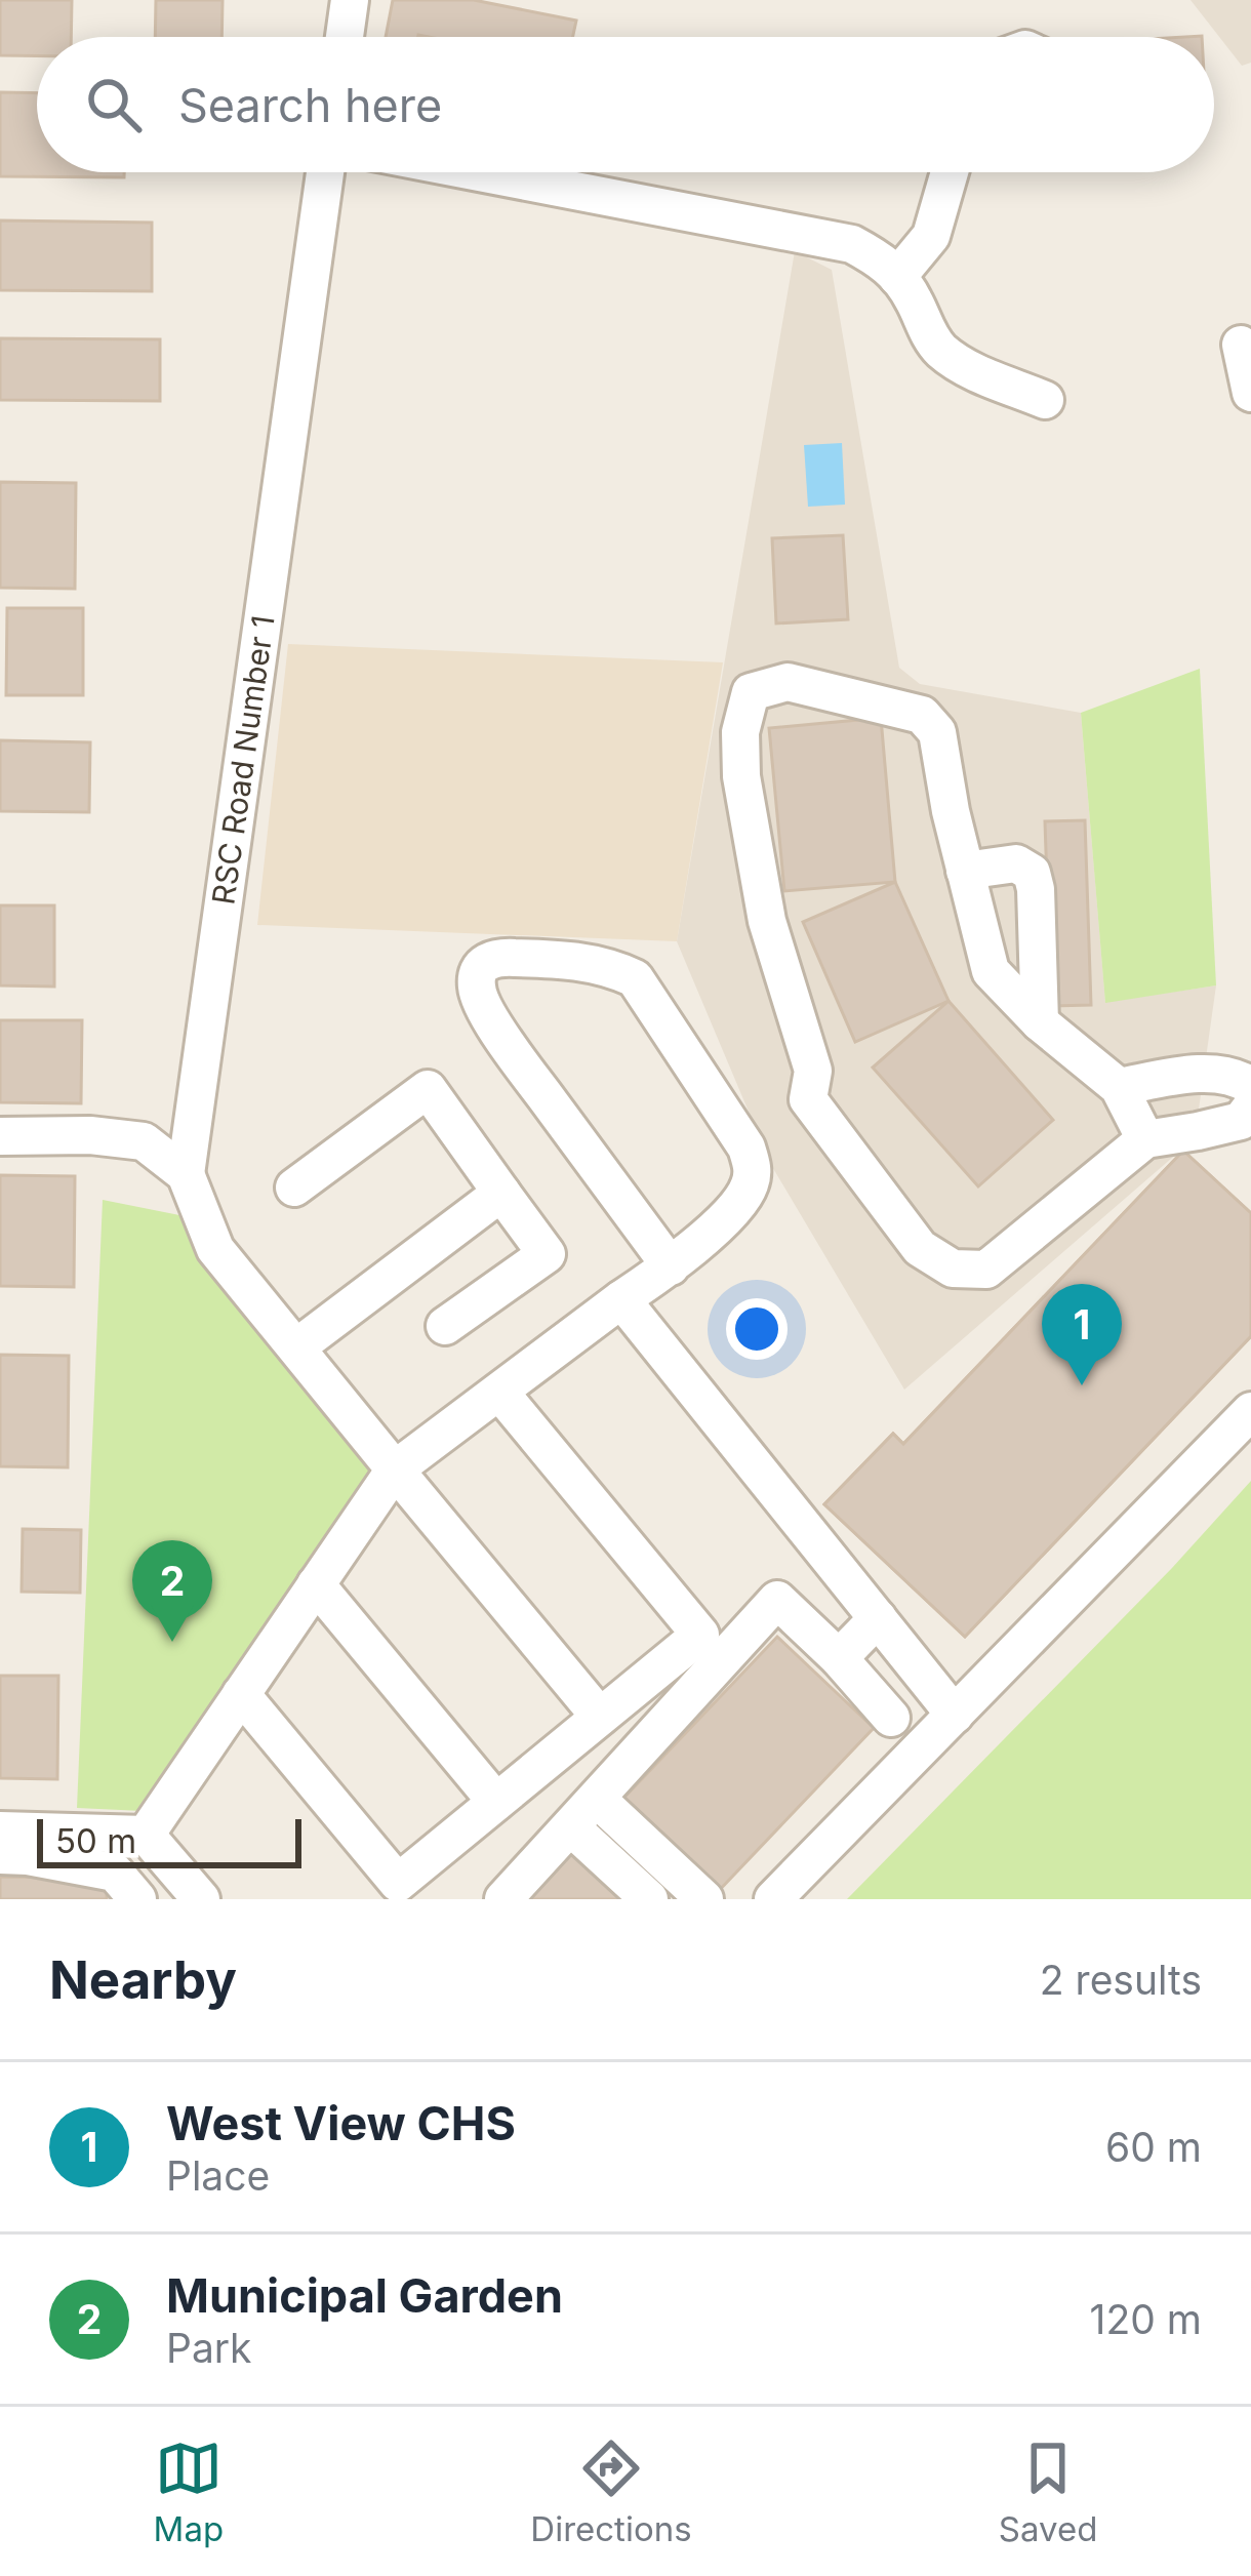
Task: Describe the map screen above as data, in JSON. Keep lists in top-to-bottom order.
{
  "streets": {
    "street": ["RSC Road Number 1"]
  },
  "scale_bar": "50 m",
  "page": {
    "search": "Search here",
    "pins": ["1", "2"],
    "scale": "50 m",
    "heading": ["Nearby", "2 results"],
    "list": [
      {
        "mark": "1",
        "name": "West View CHS",
        "note": "Place",
        "value": "60 m"
      },
      {
        "mark": "2",
        "name": "Municipal Garden",
        "note": "Park",
        "value": "120 m"
      }
    ],
    "nav": ["Map", "Directions", "Saved"]
  }
}
